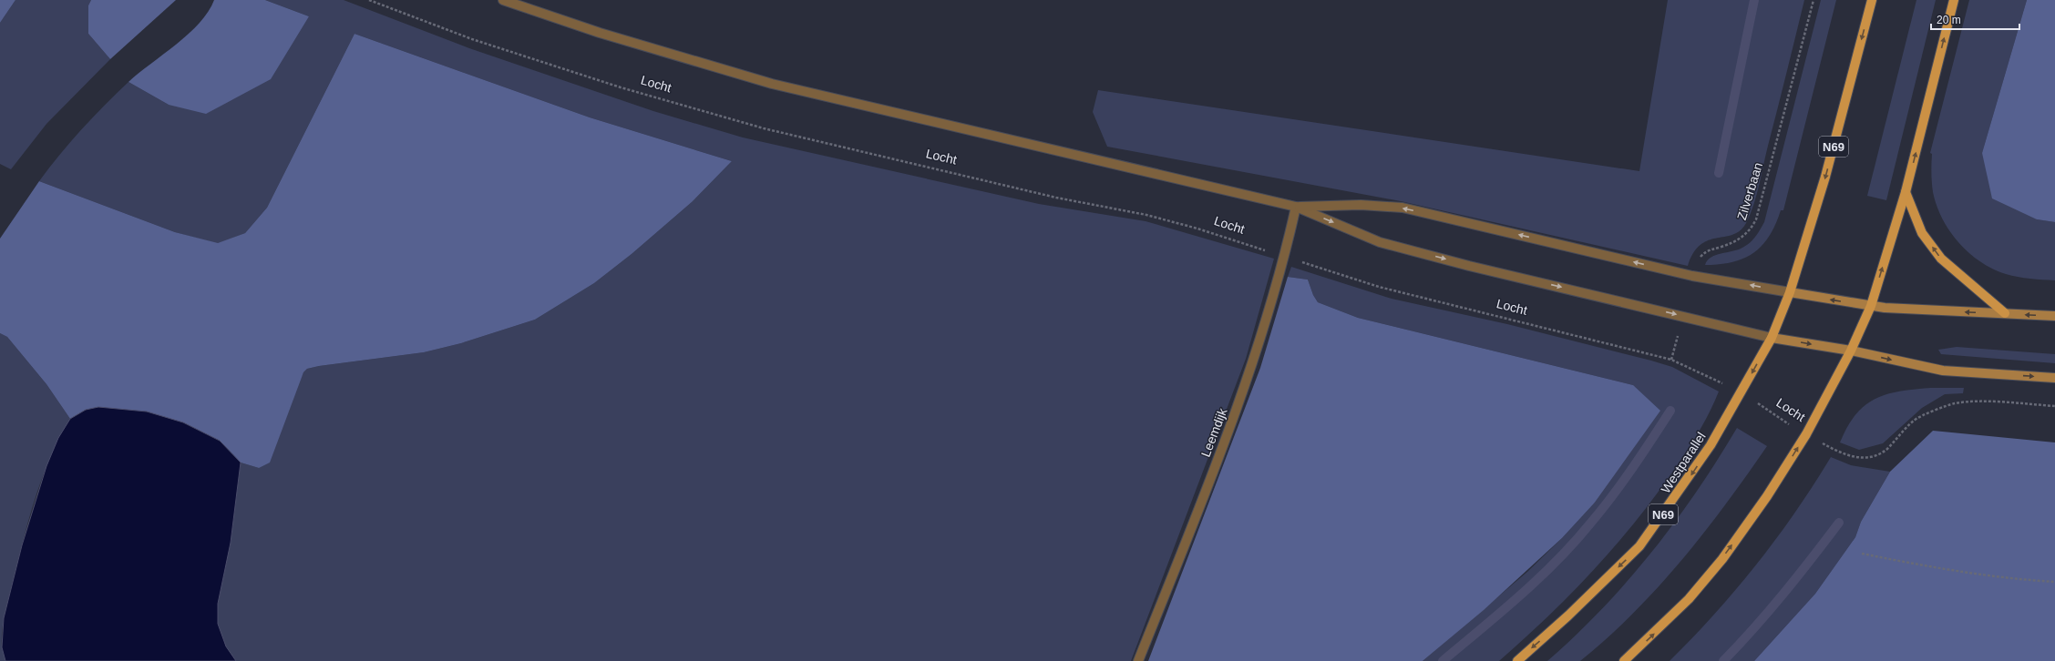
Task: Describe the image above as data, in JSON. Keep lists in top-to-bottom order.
{
  "streets": {
    "main road": ["N69", "Westparallel"],
    "street": ["Leemdijk"],
    "path": ["Locht", "Zilverbaan"]
  },
  "crossings": [
    ["Locht", "Leemdijk"],
    ["Locht", "Westparallel"],
    ["N69", "Westparallel"]
  ],
  "scale_bar": "20 m"
}
